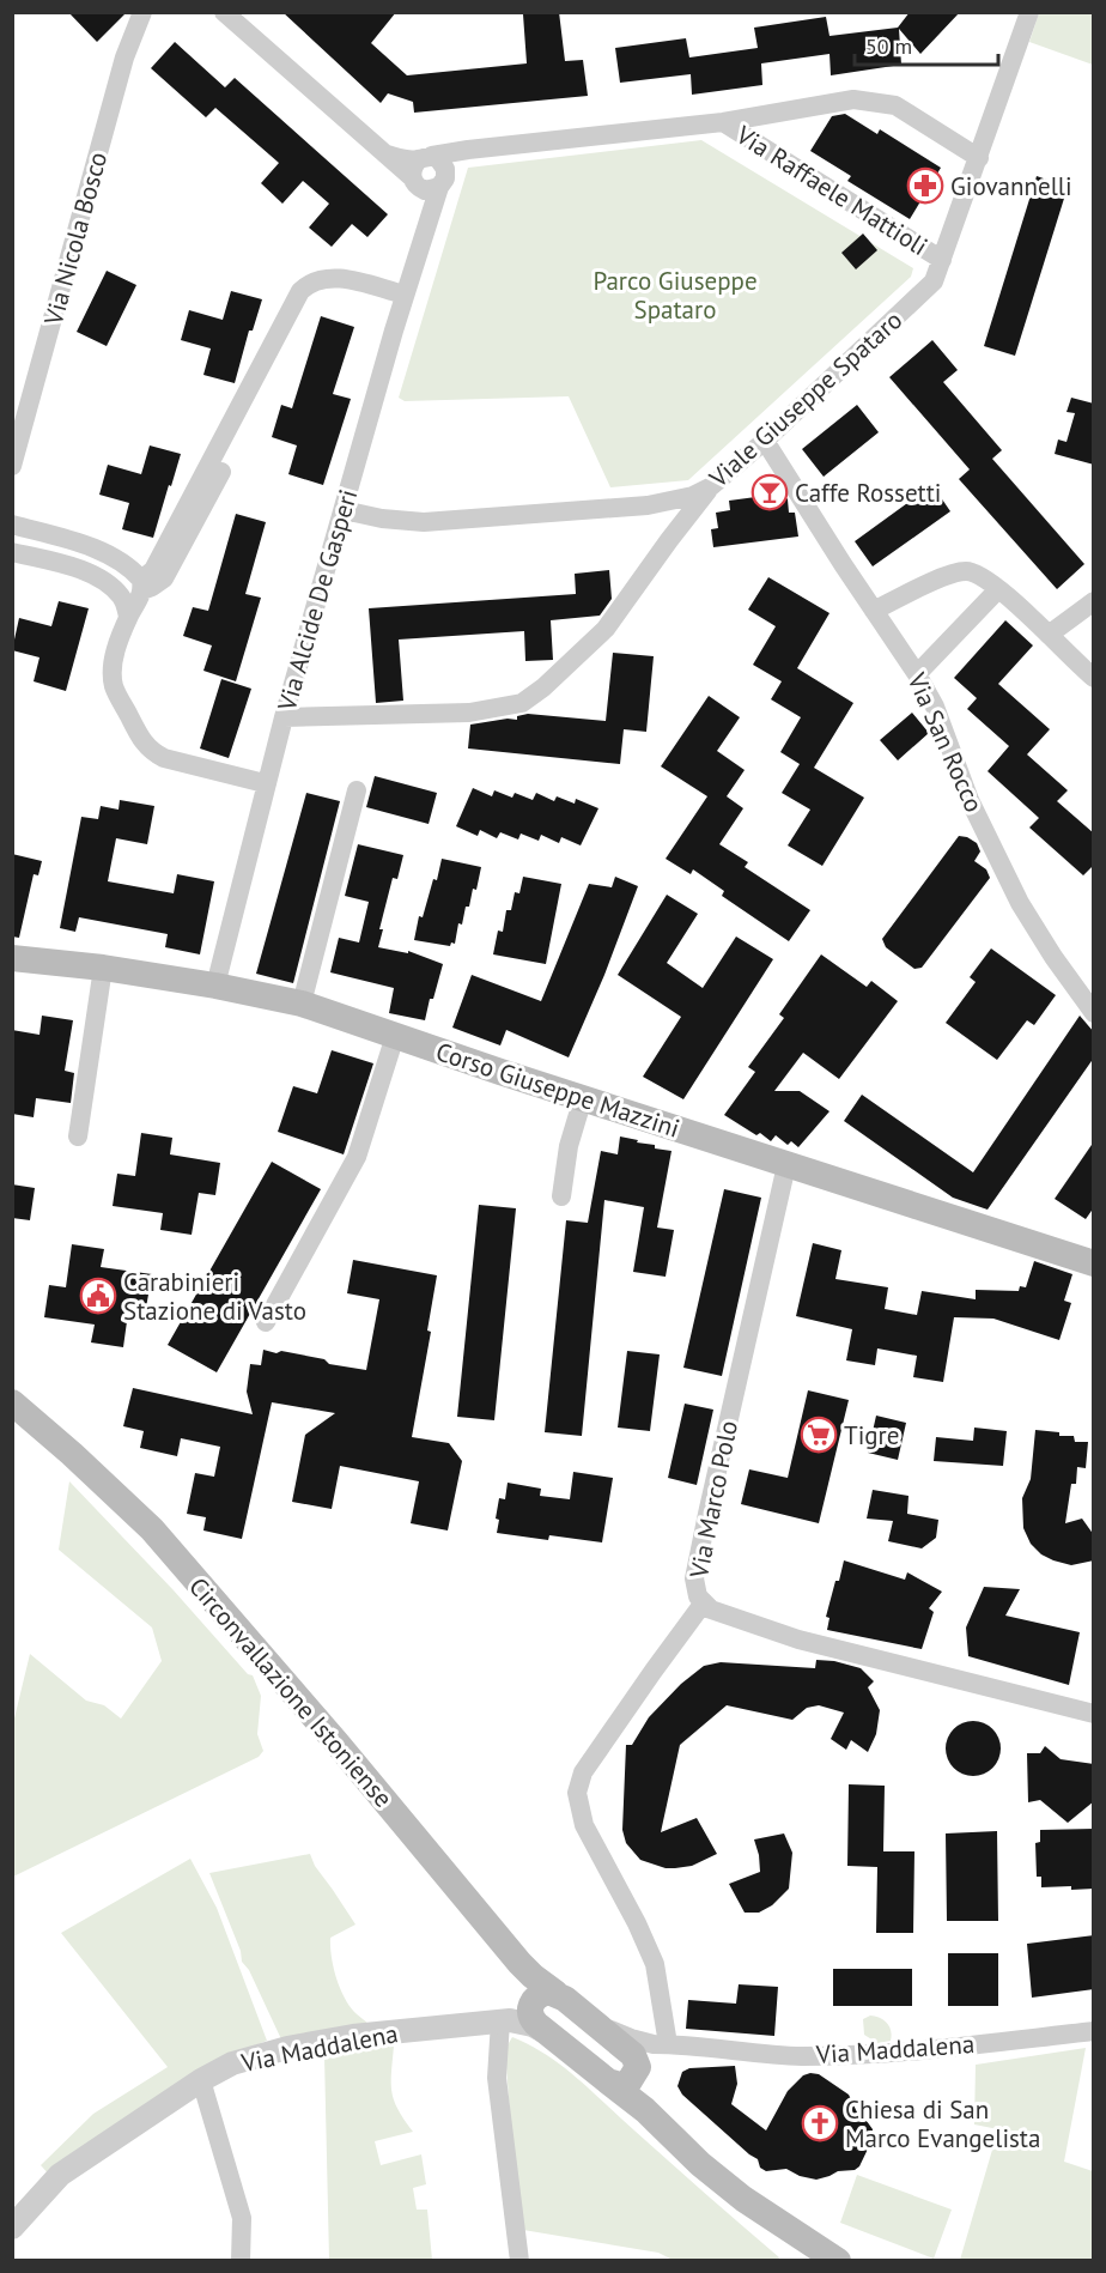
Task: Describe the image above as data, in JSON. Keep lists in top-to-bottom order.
{
  "streets": {
    "main road": ["Corso Giuseppe Mazzini", "Circonvallazione Istoniense"],
    "street": [
      "Via Raffaele Mattioli",
      "Via Nicola Bosco",
      "Viale Giuseppe Spataro",
      "Via Alcide De Gasperi",
      "Via San Rocco",
      "Via Marco Polo",
      "Via Maddalena"
    ]
  },
  "crossings": [
    ["Via Raffaele Mattioli", "Viale Giuseppe Spataro"],
    ["Via Raffaele Mattioli", "Via Alcide De Gasperi"],
    ["Viale Giuseppe Spataro", "Via Alcide De Gasperi"],
    ["Viale Giuseppe Spataro", "Via San Rocco"],
    ["Via Alcide De Gasperi", "Corso Giuseppe Mazzini"],
    ["Corso Giuseppe Mazzini", "Via Marco Polo"],
    ["Circonvallazione Istoniense", "Via Maddalena"]
  ],
  "parks": ["Parco Giuseppe Spataro"],
  "places": {
    "pharmacy": ["Giovannelli"],
    "bar": ["Caffe Rossetti"],
    "public building": ["Carabinieri Stazione di Vasto"],
    "supermarket": ["Tigre"],
    "church": ["Chiesa di San Marco Evangelista"]
  },
  "scale_bar": "50 m"
}
